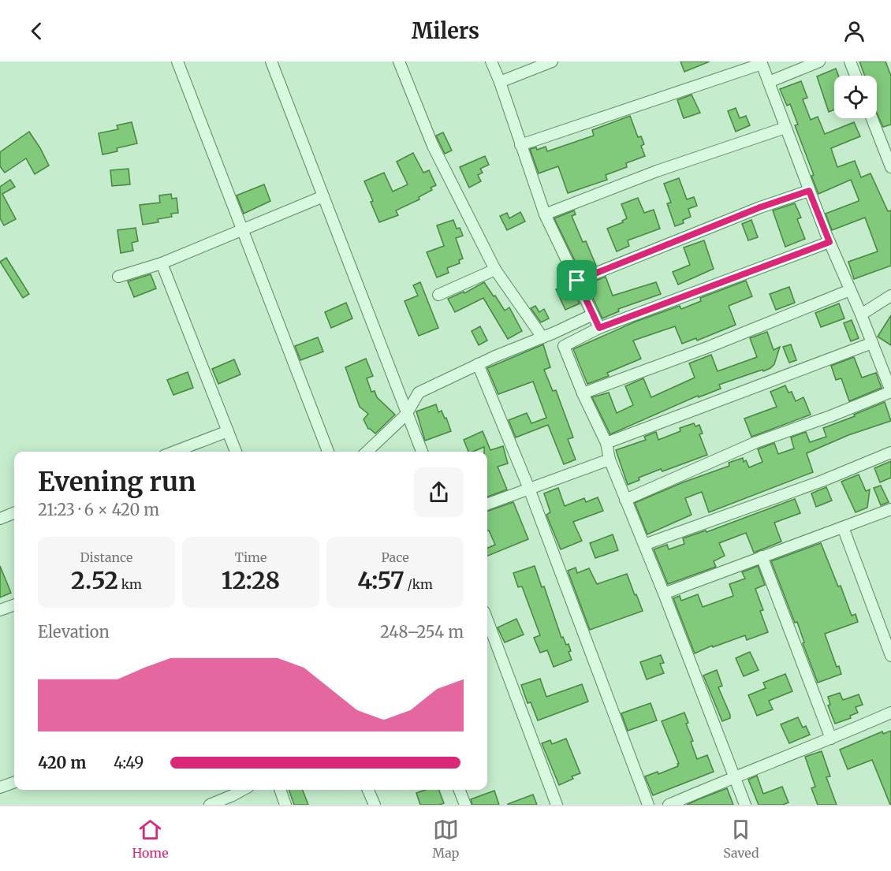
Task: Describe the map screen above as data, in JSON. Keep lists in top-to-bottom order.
{
  "page": {
    "header": "Milers",
    "heading": ["Evening run", "21:23 · 6 × 420 m"],
    "stats": [
      ["Distance", "2.52 km"],
      ["Time", "12:28"],
      ["Pace", "4:57 /km"]
    ],
    "chart": ["Elevation", "248–254 m"],
    "list": [
      {
        "name": "420 m",
        "note": "4:49"
      }
    ],
    "tabs": ["Home", "Map", "Saved"]
  }
}
